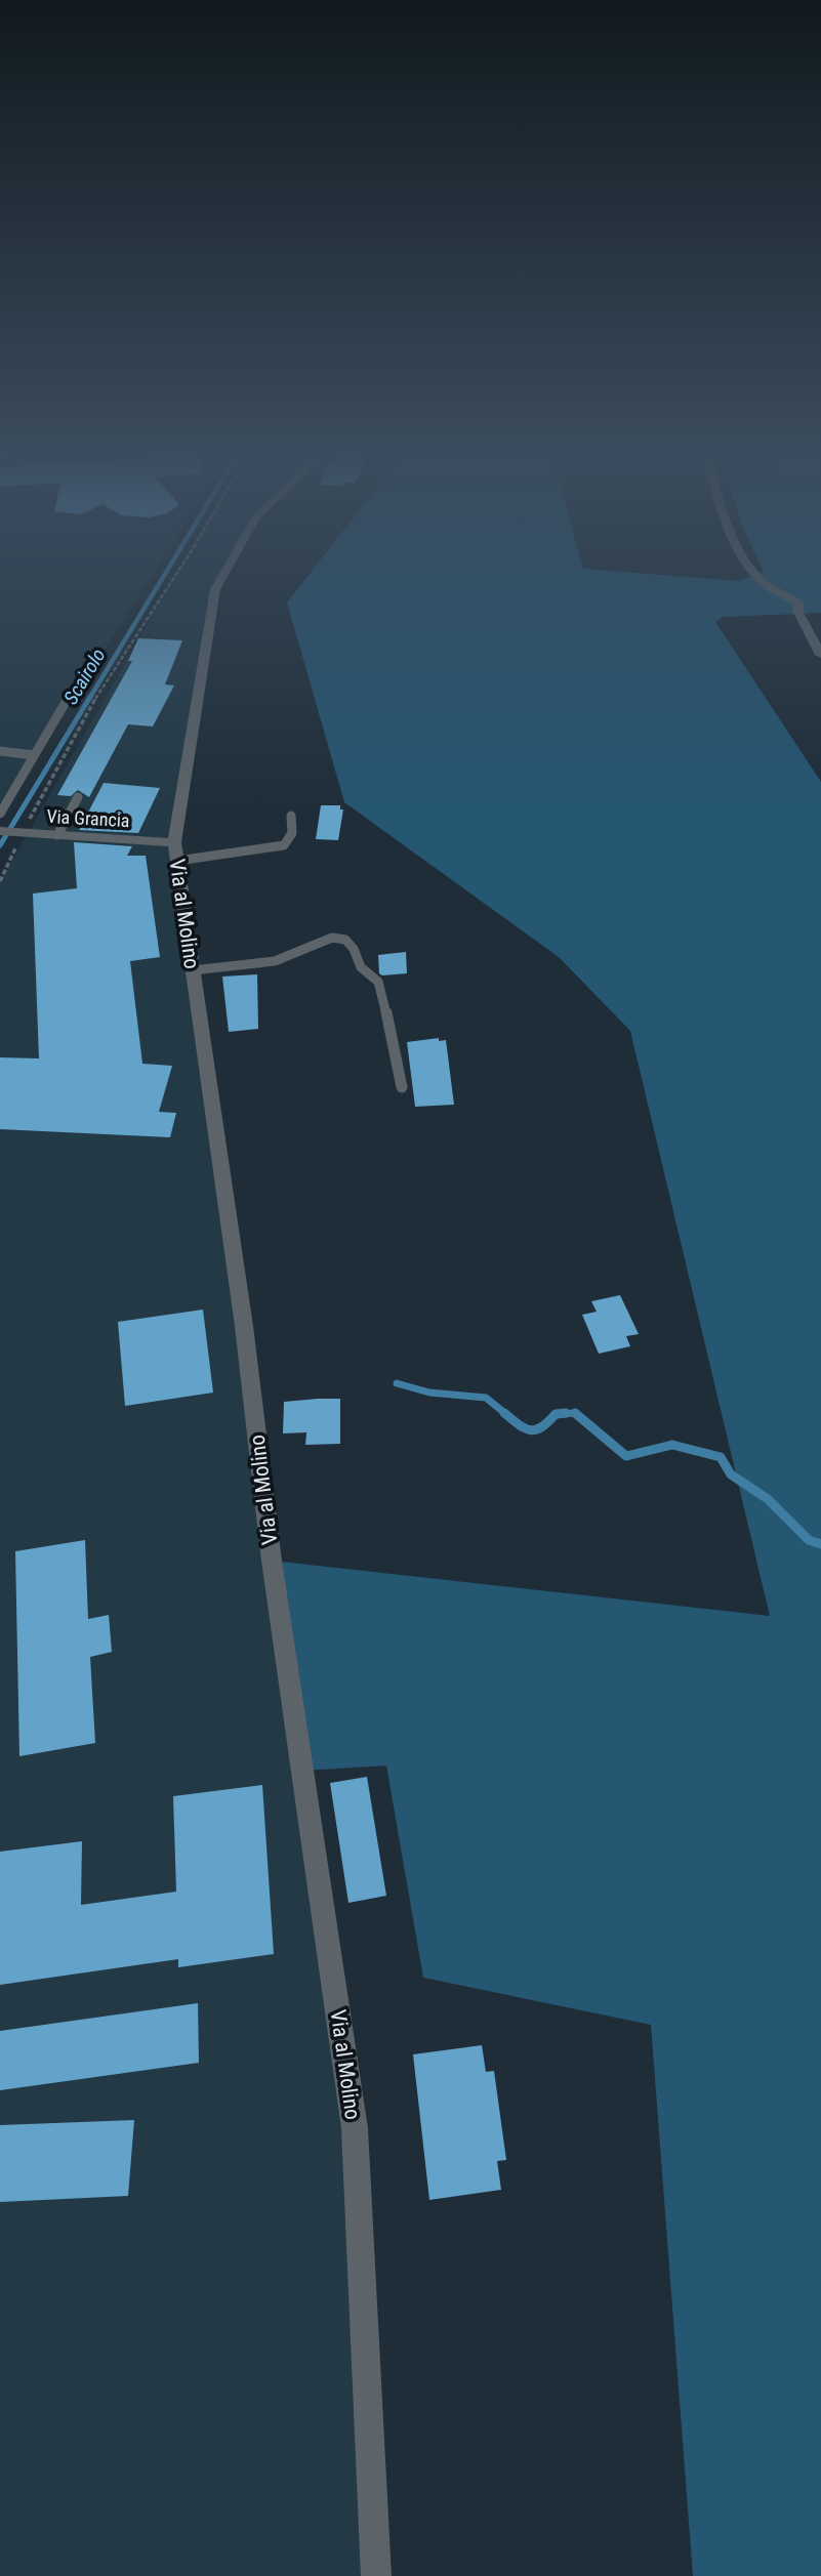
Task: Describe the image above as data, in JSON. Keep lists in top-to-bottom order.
{
  "streets": {
    "street": ["Via Grancia", "Via al Molino"]
  },
  "crossings": [
    ["Via Grancia", "Via al Molino"]
  ],
  "water": ["Scairolo"]
}
